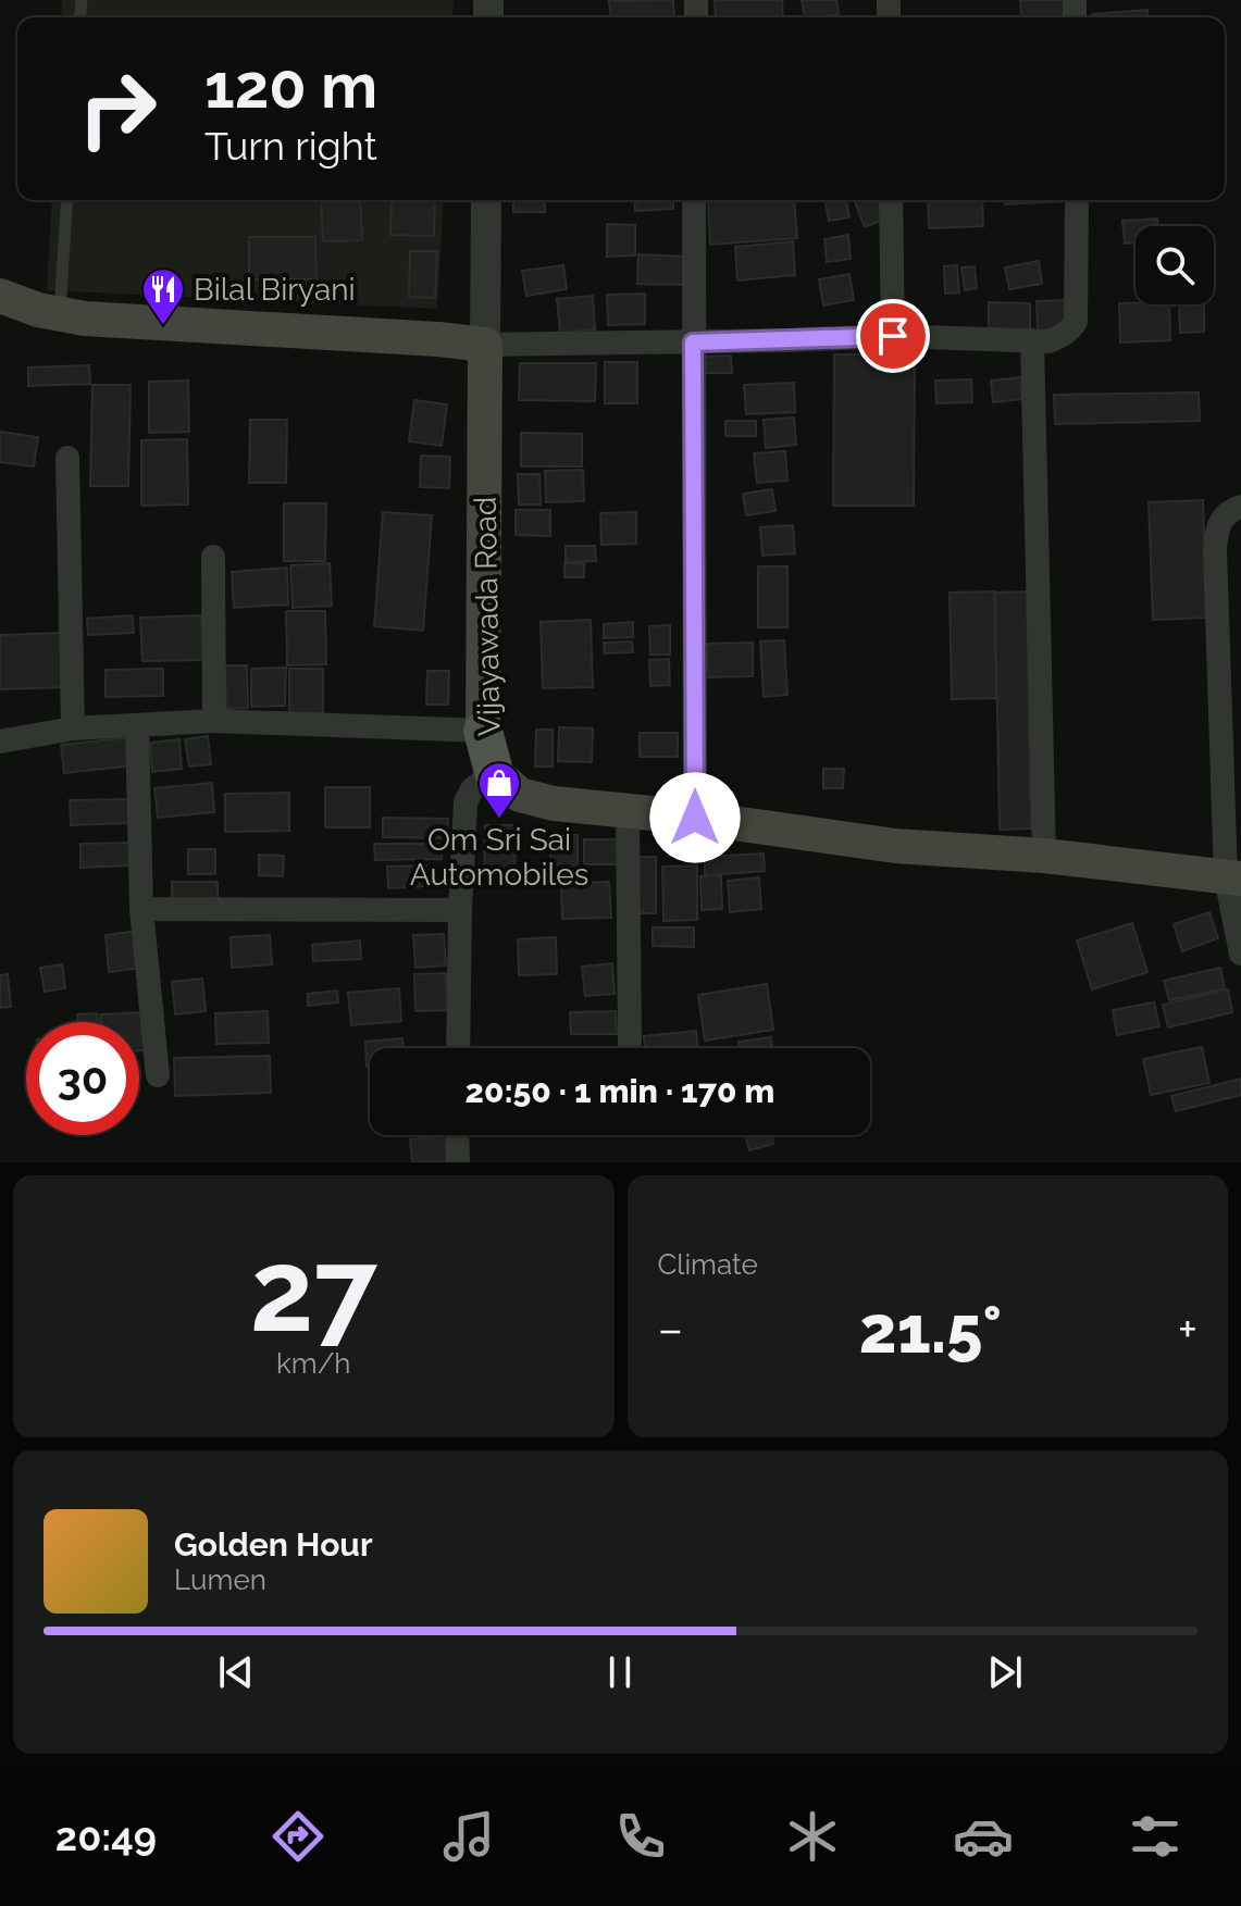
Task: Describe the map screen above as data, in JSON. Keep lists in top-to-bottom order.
{
  "streets": {
    "main road": ["Vijayawada Road"]
  },
  "places": {
    "restaurant": ["Bilal Biryani"],
    "shop": ["Om Sri Sai Automobiles"]
  },
  "page": {
    "turn": ["120 m", "Turn right"],
    "limit": "30",
    "trip": "20:50 · 1 min · 170 m",
    "tile": [
      ["27", "km/h"],
      "Climate"
    ],
    "heat": ["−", "21.5°", "+"],
    "song": ["Golden Hour", "Lumen"],
    "tabs": "20:49"
  }
}
